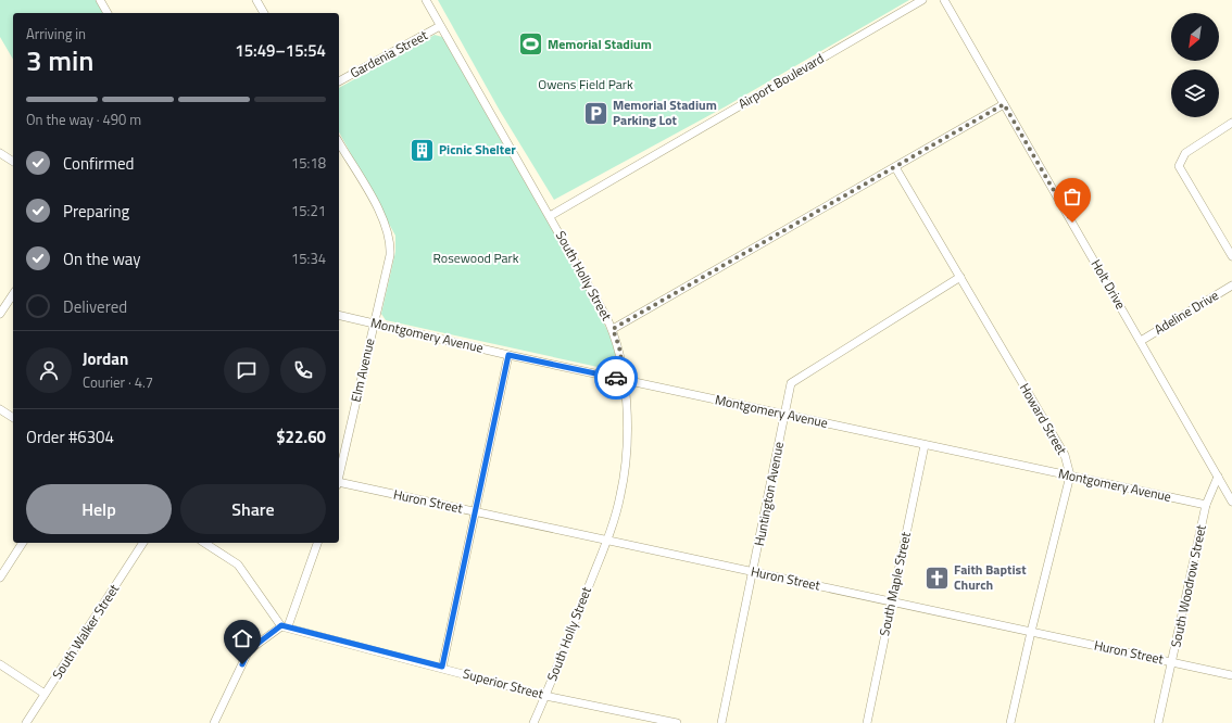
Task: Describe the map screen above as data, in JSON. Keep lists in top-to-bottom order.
{
  "streets": {
    "street": [
      "Gardenia Street",
      "Airport Boulevard",
      "South Holly Street",
      "Holt Drive",
      "Adeline Drive",
      "Montgomery Avenue",
      "Elm Avenue",
      "Howard Street",
      "Huntington Avenue",
      "Huron Street",
      "South Maple Street",
      "South Woodrow Street",
      "South Walker Street",
      "Superior Street"
    ]
  },
  "crossings": [
    ["Gardenia Street", "South Holly Street"],
    ["Airport Boulevard", "South Holly Street"],
    ["South Holly Street", "Montgomery Avenue"],
    ["South Holly Street", "Huron Street"],
    ["South Holly Street", "Superior Street"],
    ["Holt Drive", "Adeline Drive"],
    ["Holt Drive", "South Woodrow Street"],
    ["Montgomery Avenue", "Elm Avenue"],
    ["Montgomery Avenue", "Howard Street"],
    ["Montgomery Avenue", "Huntington Avenue"],
    ["Montgomery Avenue", "South Maple Street"],
    ["Montgomery Avenue", "South Woodrow Street"],
    ["Howard Street", "Huntington Avenue"],
    ["Huntington Avenue", "Huron Street"],
    ["Huron Street", "South Maple Street"],
    ["Huron Street", "South Woodrow Street"]
  ],
  "parks": ["Owens Field Park", "Rosewood Park"],
  "places": {
    "sports": ["Memorial Stadium"],
    "parking": ["Memorial Stadium Parking Lot"],
    "building": ["Picnic Shelter"],
    "church": ["Faith Baptist Church"]
  },
  "north": "bottom left",
  "page": {
    "heading": ["3 min", "Arriving in", "15:49–15:54"],
    "panel": [
      "Jordan",
      "Courier · 4.7",
      "Order #6304",
      "$22.60"
    ],
    "bar": "On the way · 490 m",
    "list": [
      ["Confirmed", "15:18"],
      ["Preparing", "15:21"],
      ["On the way", "15:34"],
      "Delivered"
    ],
    "buttons": ["Help", "Share"]
  }
}
